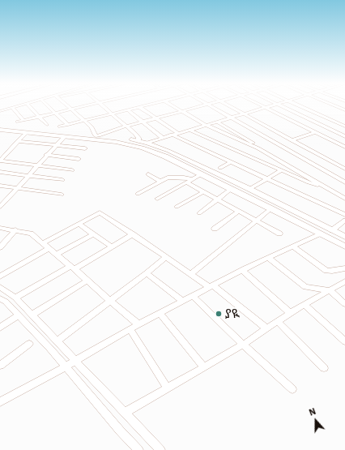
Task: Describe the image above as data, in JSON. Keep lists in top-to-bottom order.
{
  "places": ["ያዪ"],
  "north": "top"
}
